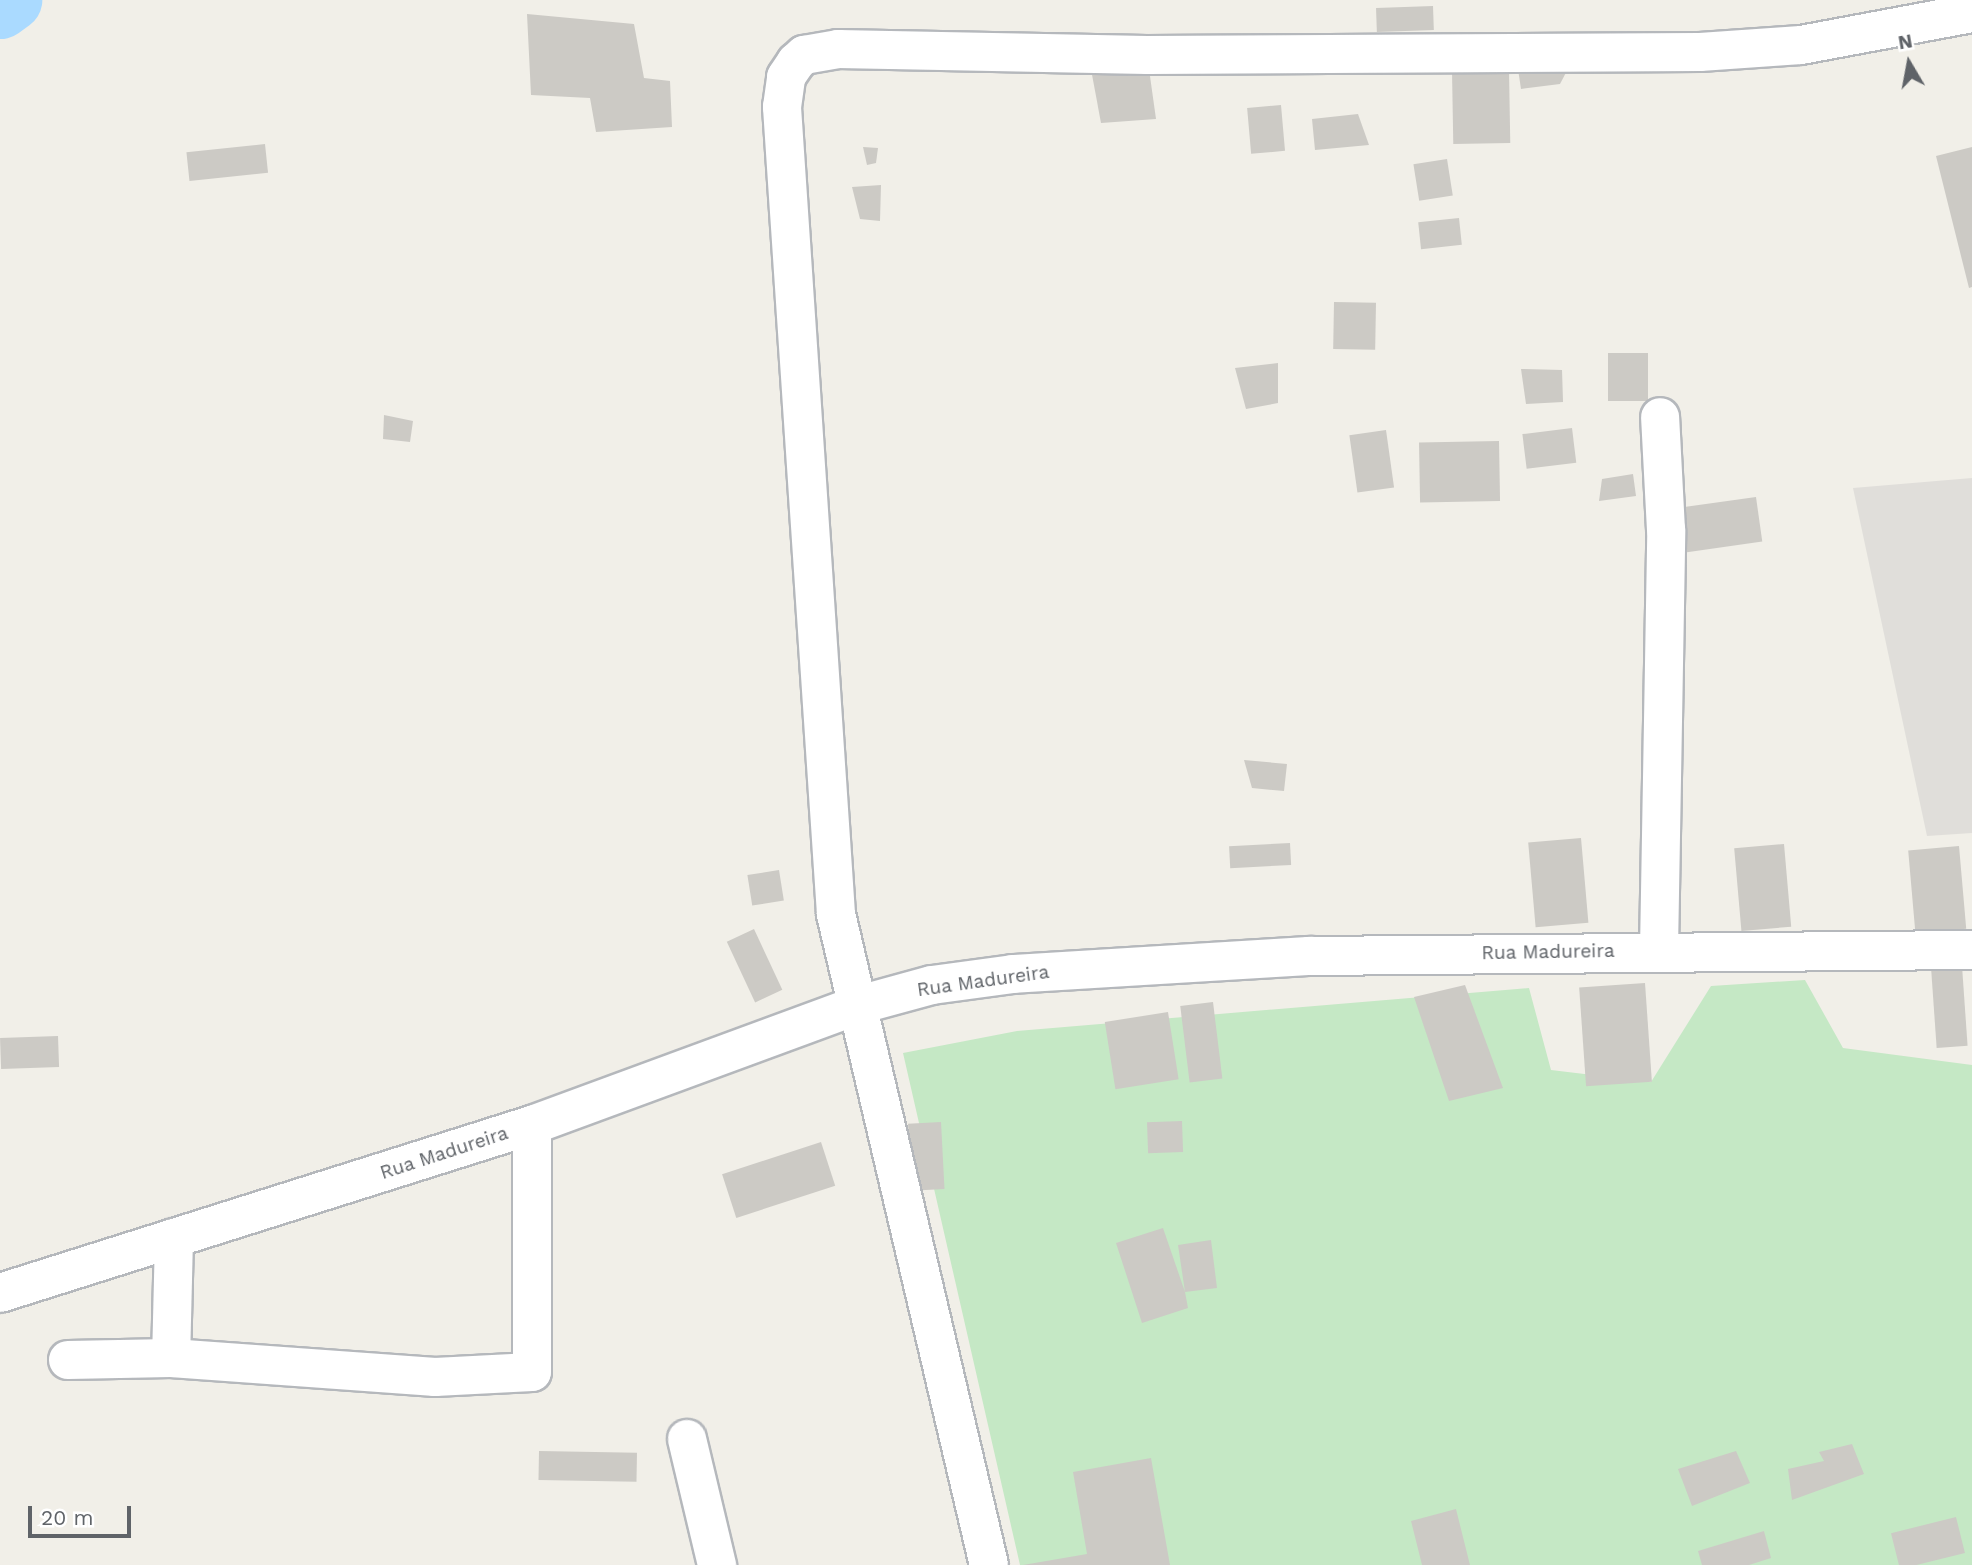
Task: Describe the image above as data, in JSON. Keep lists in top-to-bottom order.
{
  "streets": {
    "street": ["Rua Madureira"]
  },
  "scale_bar": "20 m",
  "north": "top"
}
